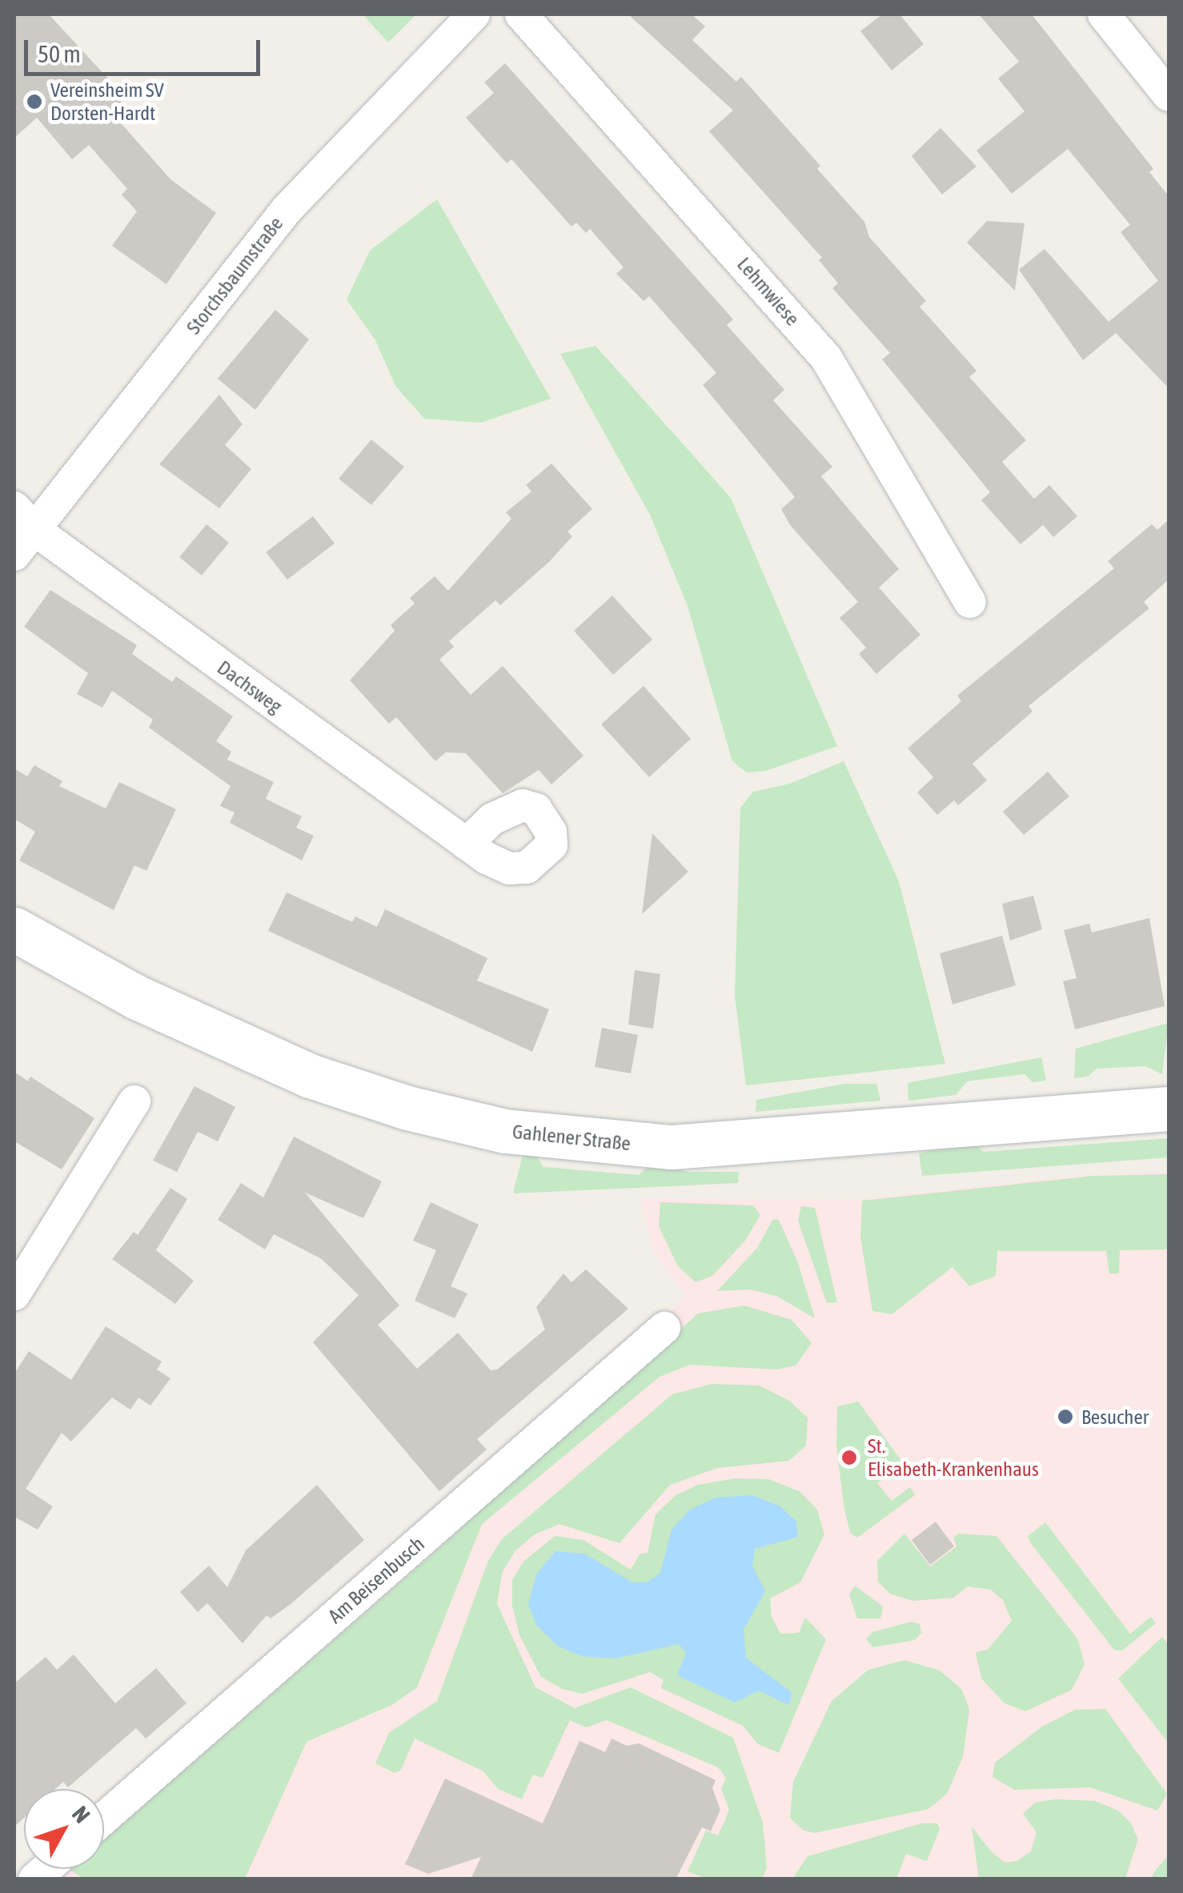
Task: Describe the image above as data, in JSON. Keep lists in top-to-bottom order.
{
  "streets": {
    "main road": ["Gahlener Straße"],
    "street": [
      "Storchsbaumstraße",
      "Lehmwiese",
      "Dachsweg",
      "Am Beisenbusch"
    ]
  },
  "crossings": [
    ["Storchsbaumstraße", "Dachsweg"]
  ],
  "places": ["Vereinsheim SV Dorsten-Hardt", "Besucher", "St. Elisabeth-Krankenhaus"],
  "scale_bar": "50 m",
  "north": "top right"
}
